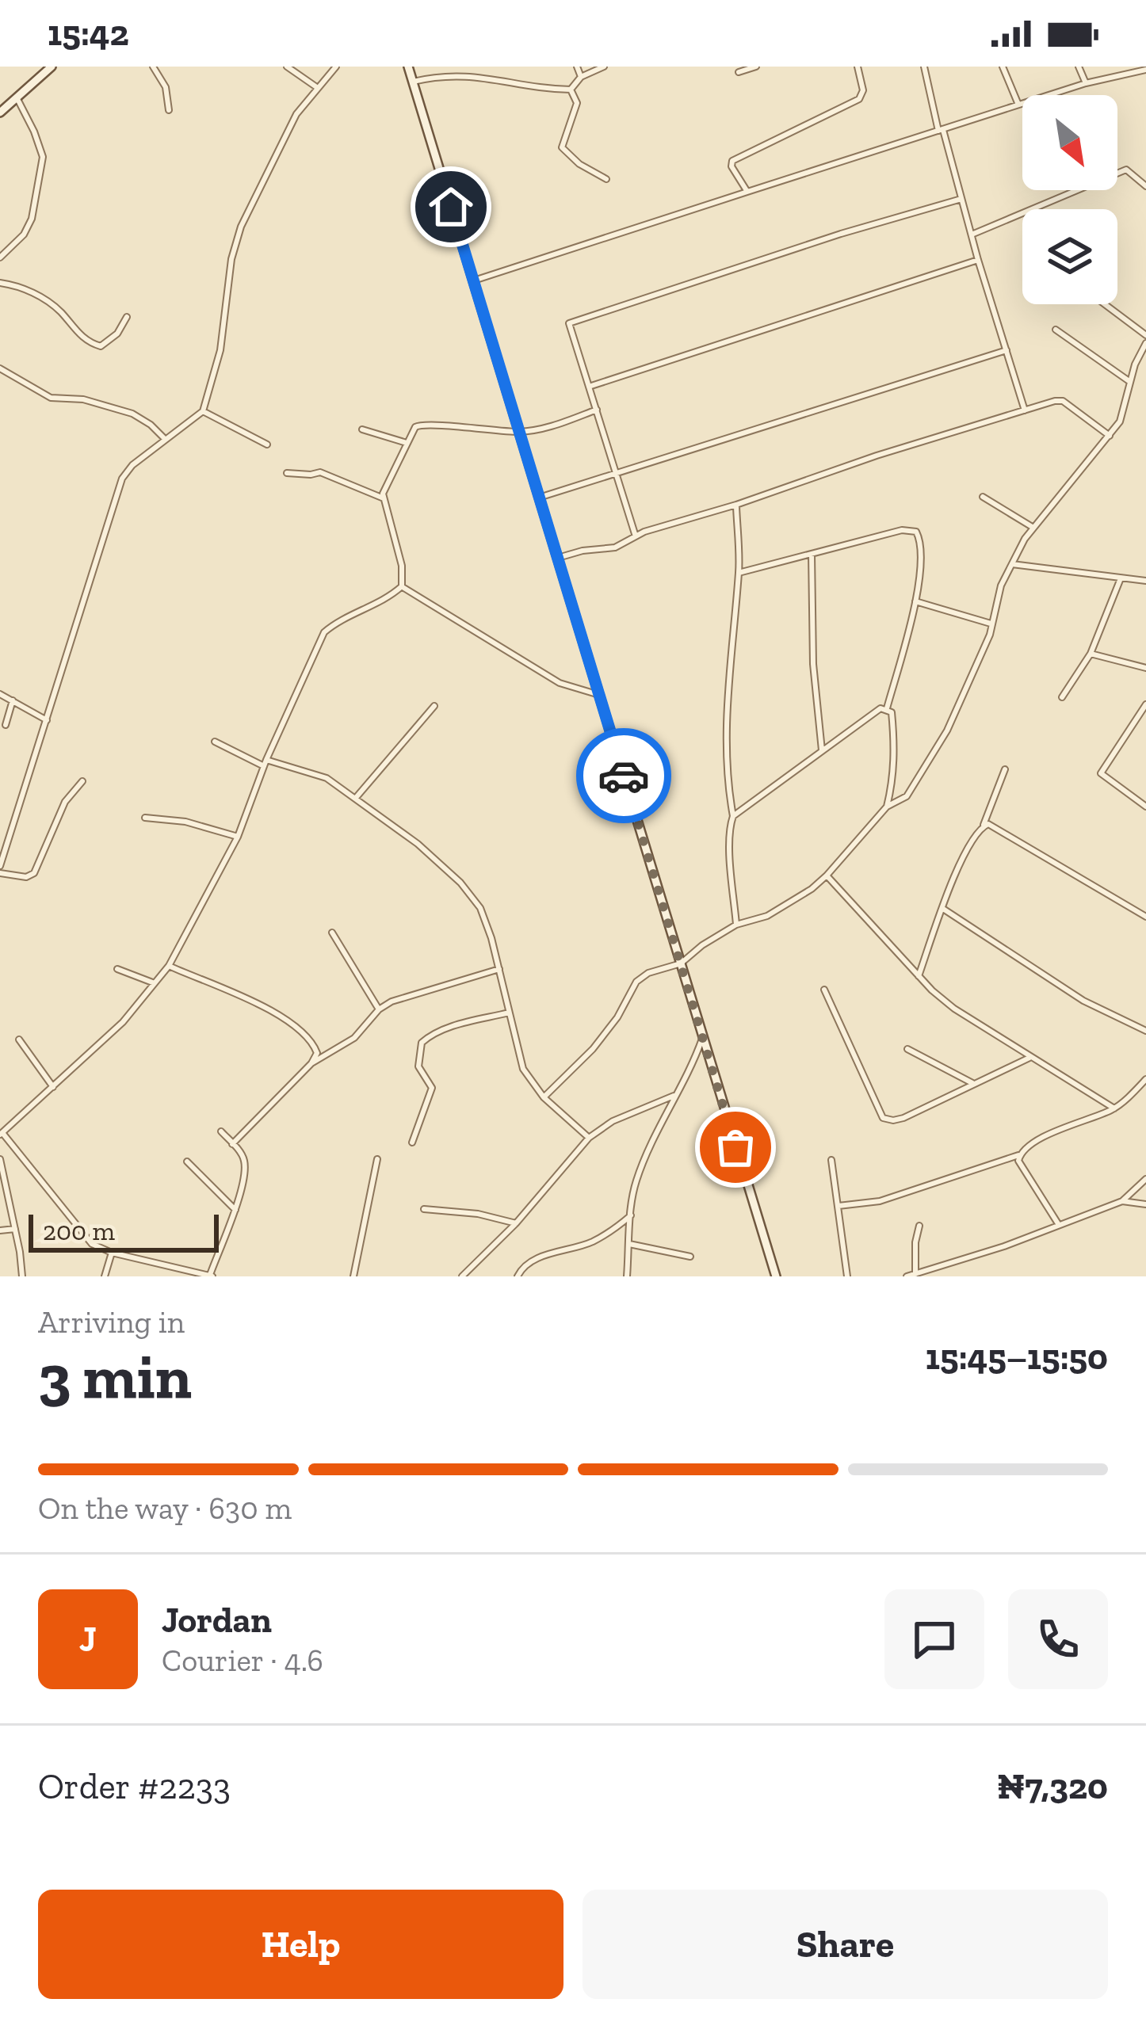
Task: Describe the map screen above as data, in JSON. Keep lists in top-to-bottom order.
{
  "scale_bar": "200 m",
  "north": "bottom right",
  "page": {
    "status": "15:42",
    "scale": "200 m",
    "heading": ["3 min", "Arriving in", "15:45–15:50"],
    "panel": [
      "Jordan",
      "Courier · 4.6",
      "Order #2233",
      "₦7,320"
    ],
    "bar": "On the way · 630 m",
    "round": "J",
    "buttons": ["Help", "Share"]
  }
}
